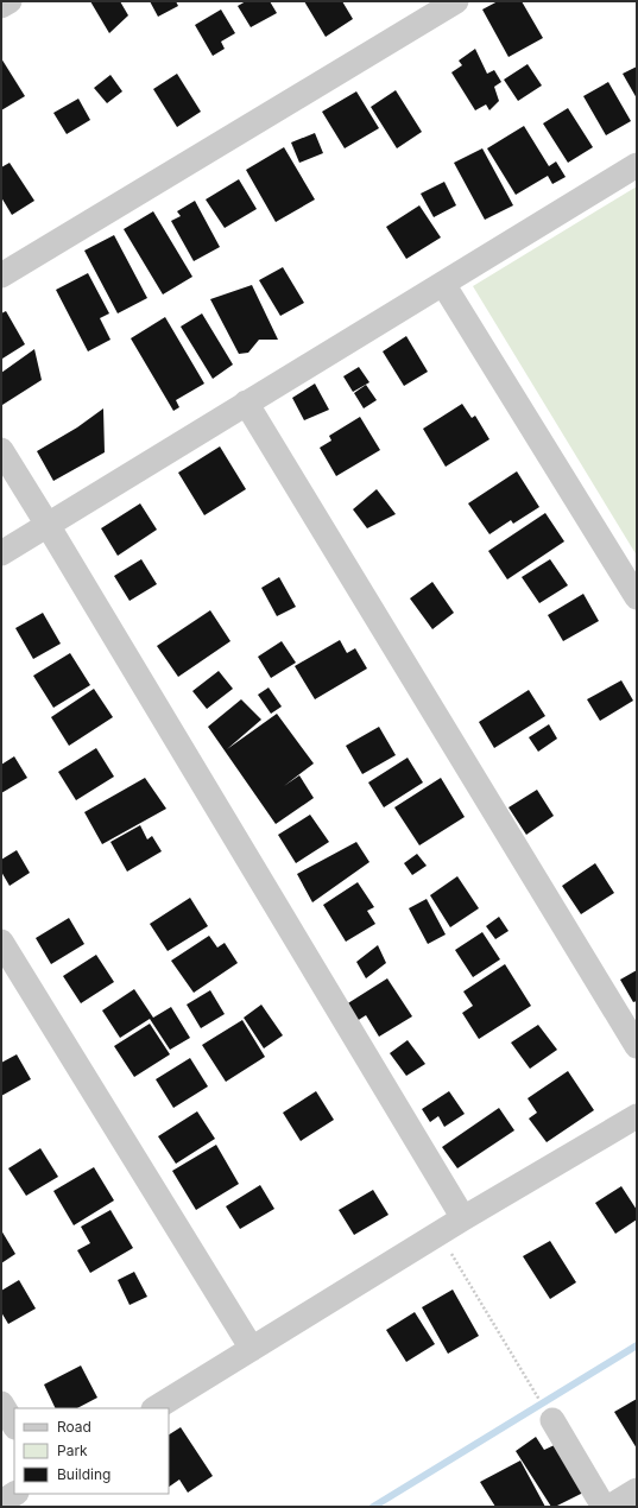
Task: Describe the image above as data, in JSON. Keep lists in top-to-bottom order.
{
  "legend": ["Road", "Park", "Building"]
}
